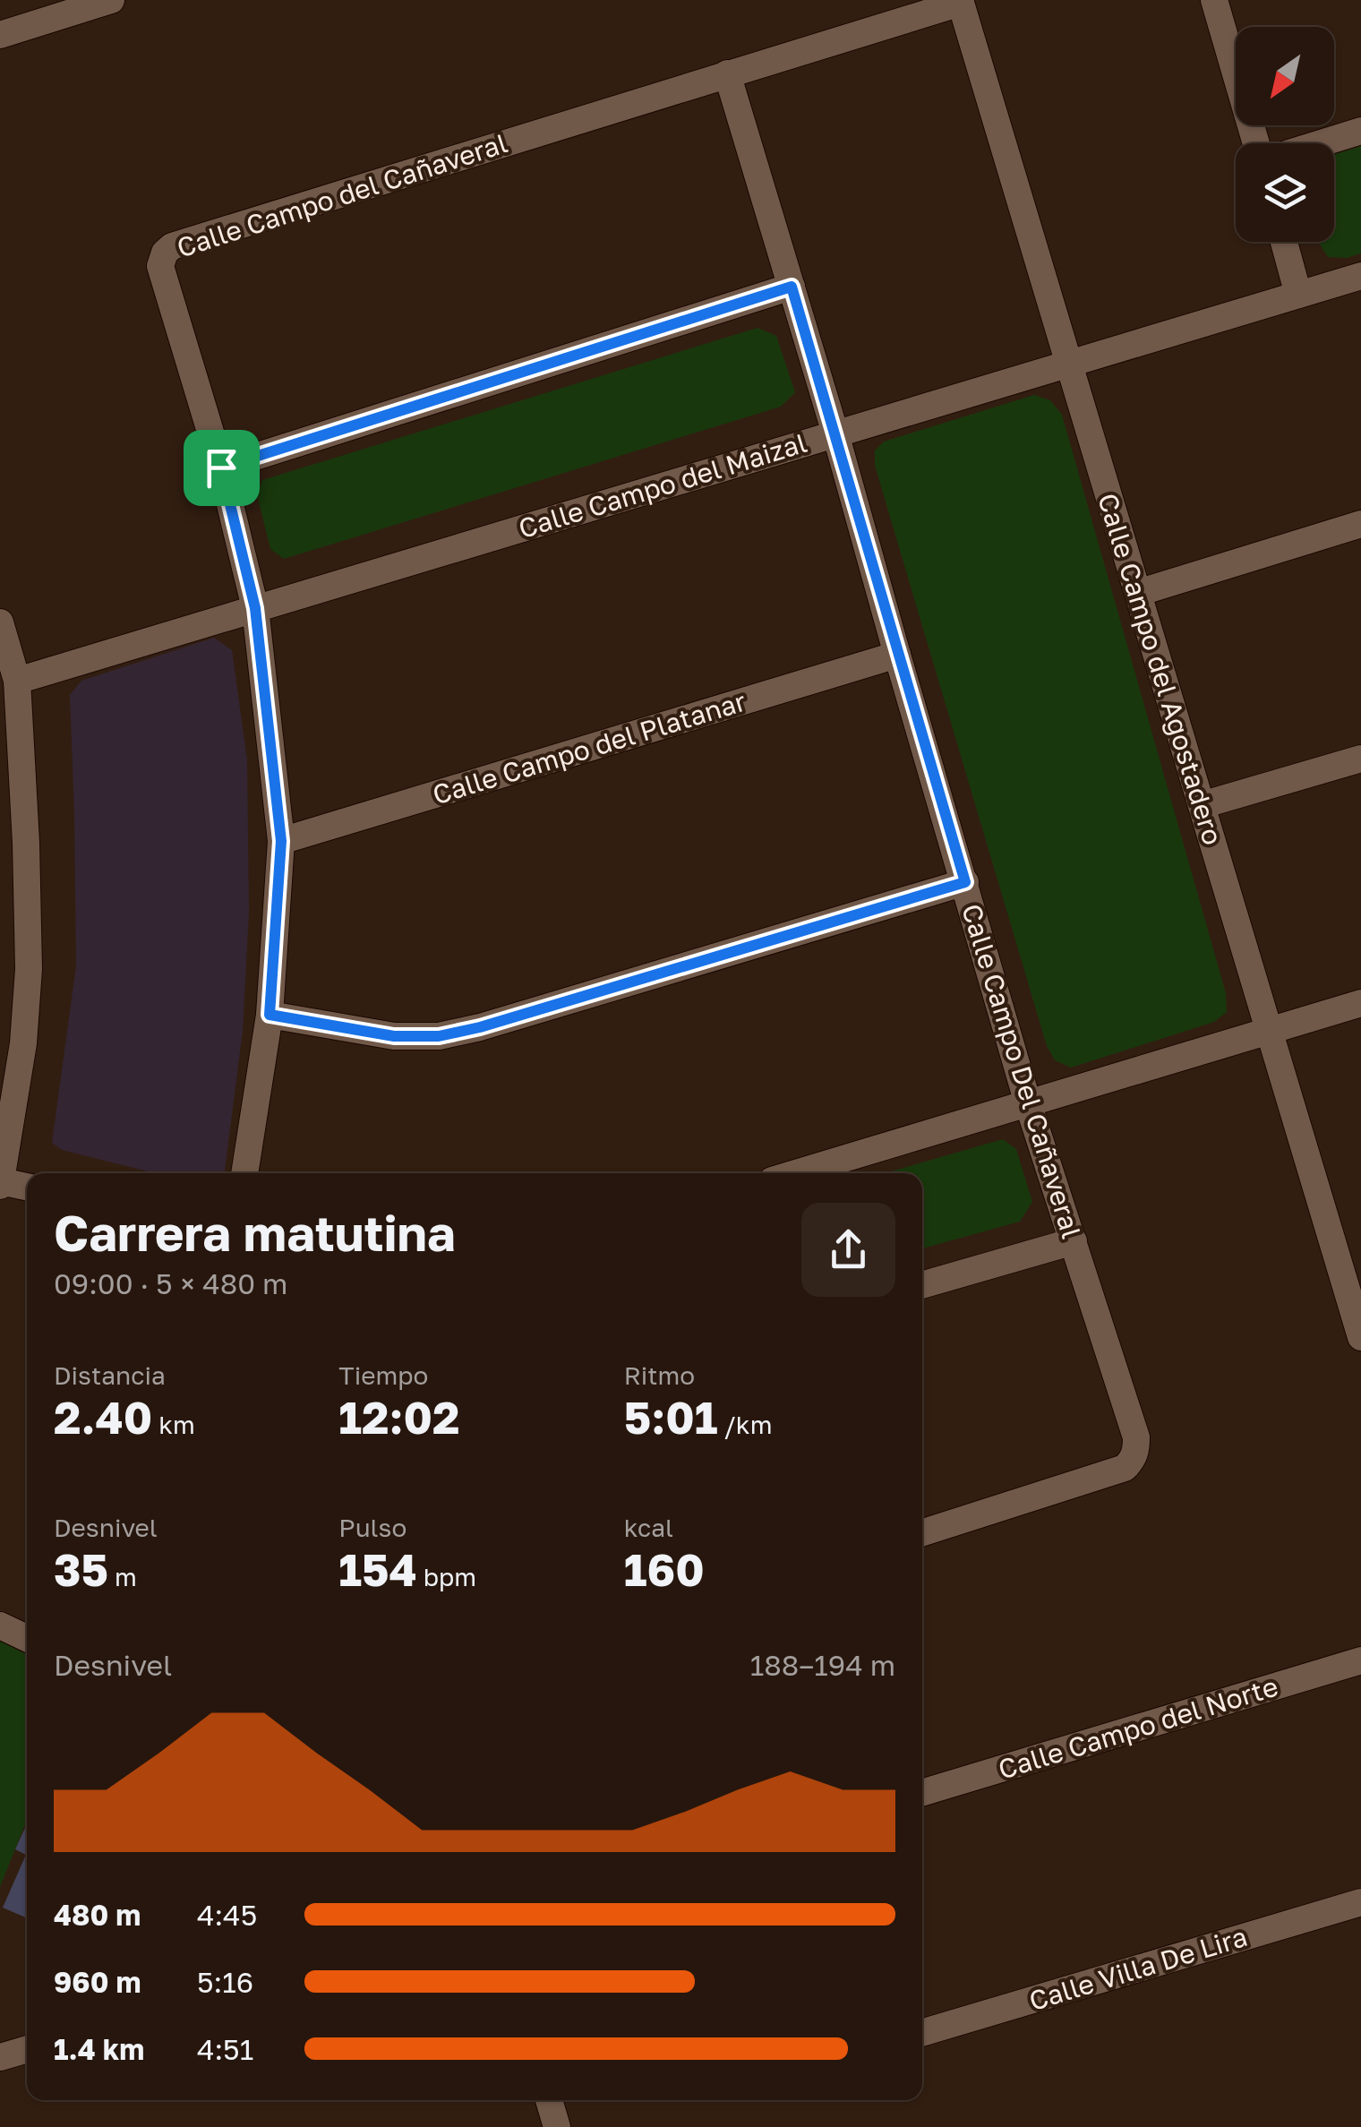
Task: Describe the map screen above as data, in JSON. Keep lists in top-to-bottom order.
{
  "streets": {
    "street": [
      "Calle Campo del Cañaveral",
      "Calle Campo del Maizal",
      "Calle Campo del Agostadero",
      "Calle Campo del Platanar",
      "Calle Campo Del Cañaveral",
      "Calle Campo del Norte",
      "Calle Villa De Lira"
    ]
  },
  "crossings": [
    ["Calle Campo del Cañaveral", "Calle Campo del Maizal"],
    ["Calle Campo del Cañaveral", "Calle Campo del Agostadero"],
    ["Calle Campo del Cañaveral", "Calle Campo del Platanar"],
    ["Calle Campo del Cañaveral", "Calle Campo Del Cañaveral"],
    ["Calle Campo del Maizal", "Calle Campo del Agostadero"],
    ["Calle Campo del Maizal", "Calle Campo Del Cañaveral"],
    ["Calle Campo del Platanar", "Calle Campo Del Cañaveral"]
  ],
  "north": "bottom left",
  "page": {
    "heading": ["Carrera matutina", "09:00 · 5 × 480 m"],
    "stats": [
      ["Distancia", "2.40 km"],
      ["Tiempo", "12:02"],
      ["Ritmo", "5:01 /km"],
      ["Desnivel", "35 m"],
      ["Pulso", "154 bpm"],
      ["kcal", "160"]
    ],
    "chart": ["Desnivel", "188–194 m"],
    "list": [
      {
        "name": "480 m",
        "note": "4:45"
      },
      {
        "name": "960 m",
        "note": "5:16"
      },
      {
        "name": "1.4 km",
        "note": "4:51"
      }
    ]
  }
}
